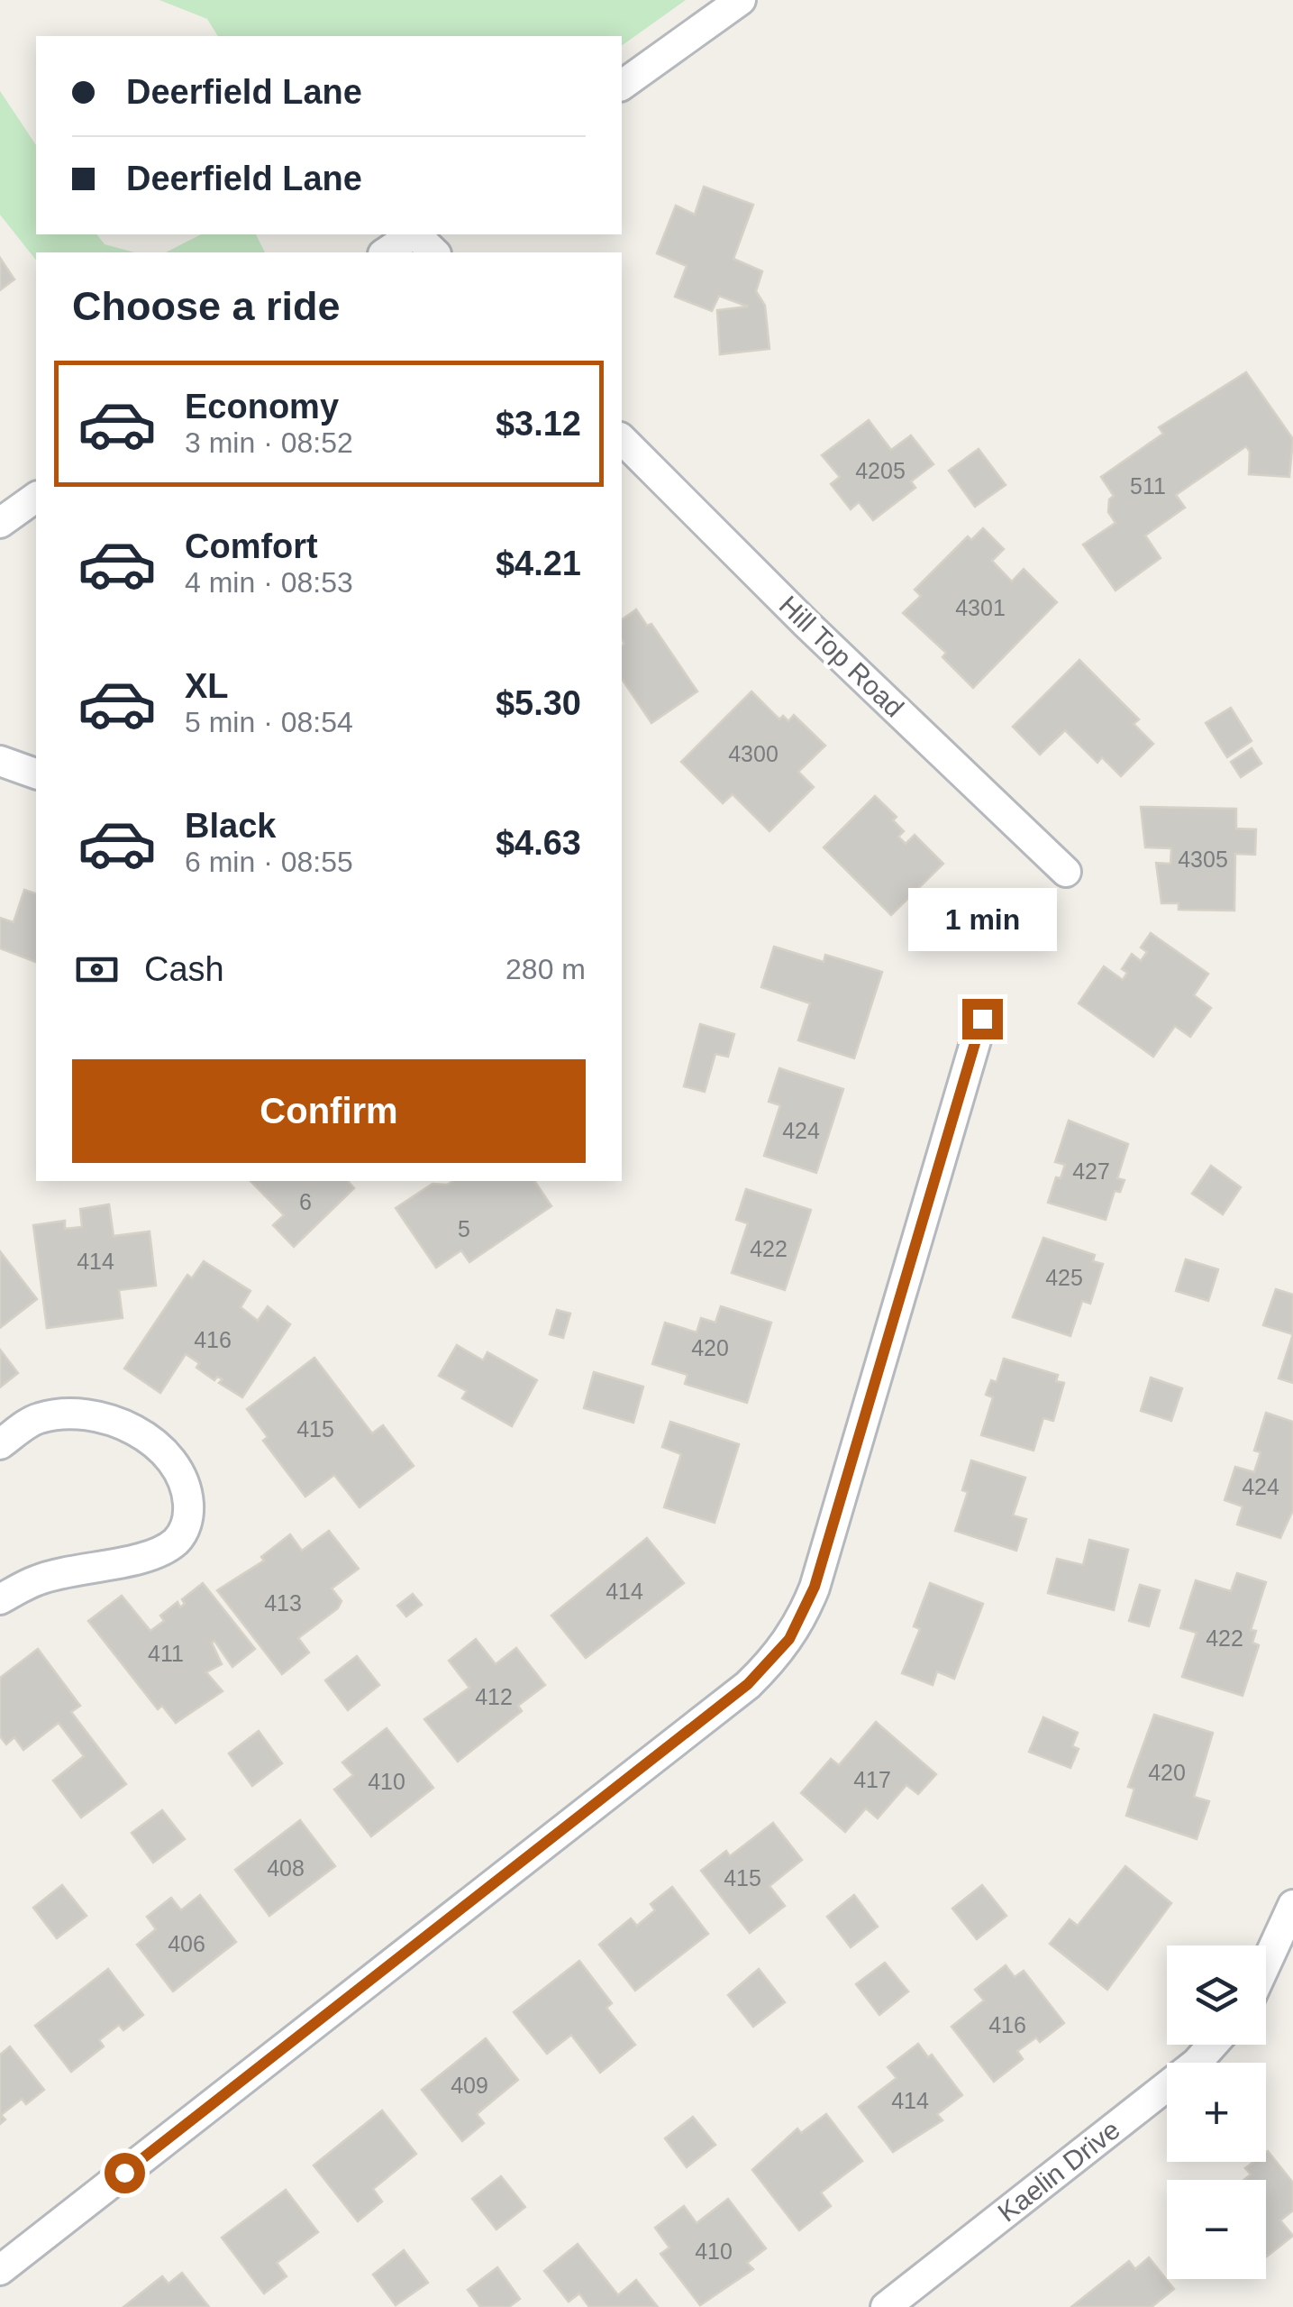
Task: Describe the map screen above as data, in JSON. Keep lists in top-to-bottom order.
{
  "streets": {
    "street": ["Hill Top Road", "Kaelin Drive"]
  },
  "house_numbers": [
    "4205",
    "511",
    "4301",
    "4300",
    "4305",
    "424",
    "427",
    "6",
    "5",
    "422",
    "414",
    "425",
    "416",
    "420",
    "415",
    "424",
    "414",
    "413",
    "422",
    "411",
    "412",
    "420",
    "417",
    "410",
    "408",
    "415",
    "406",
    "416",
    "409",
    "414",
    "410"
  ],
  "page": {
    "banner": ["Deerfield Lane", "Deerfield Lane"],
    "heading": "Choose a ride",
    "list": [
      {
        "name": "Economy",
        "note": "3 min · 08:52",
        "value": "$3.12"
      },
      {
        "name": "Comfort",
        "note": "4 min · 08:53",
        "value": "$4.21"
      },
      {
        "name": "XL",
        "note": "5 min · 08:54",
        "value": "$5.30"
      },
      {
        "name": "Black",
        "note": "6 min · 08:55",
        "value": "$4.63"
      }
    ],
    "bubble": "1 min",
    "pay": ["Cash", "280 m"],
    "buttons": "Confirm",
    "map_buttons": ["+", "−"]
  }
}
